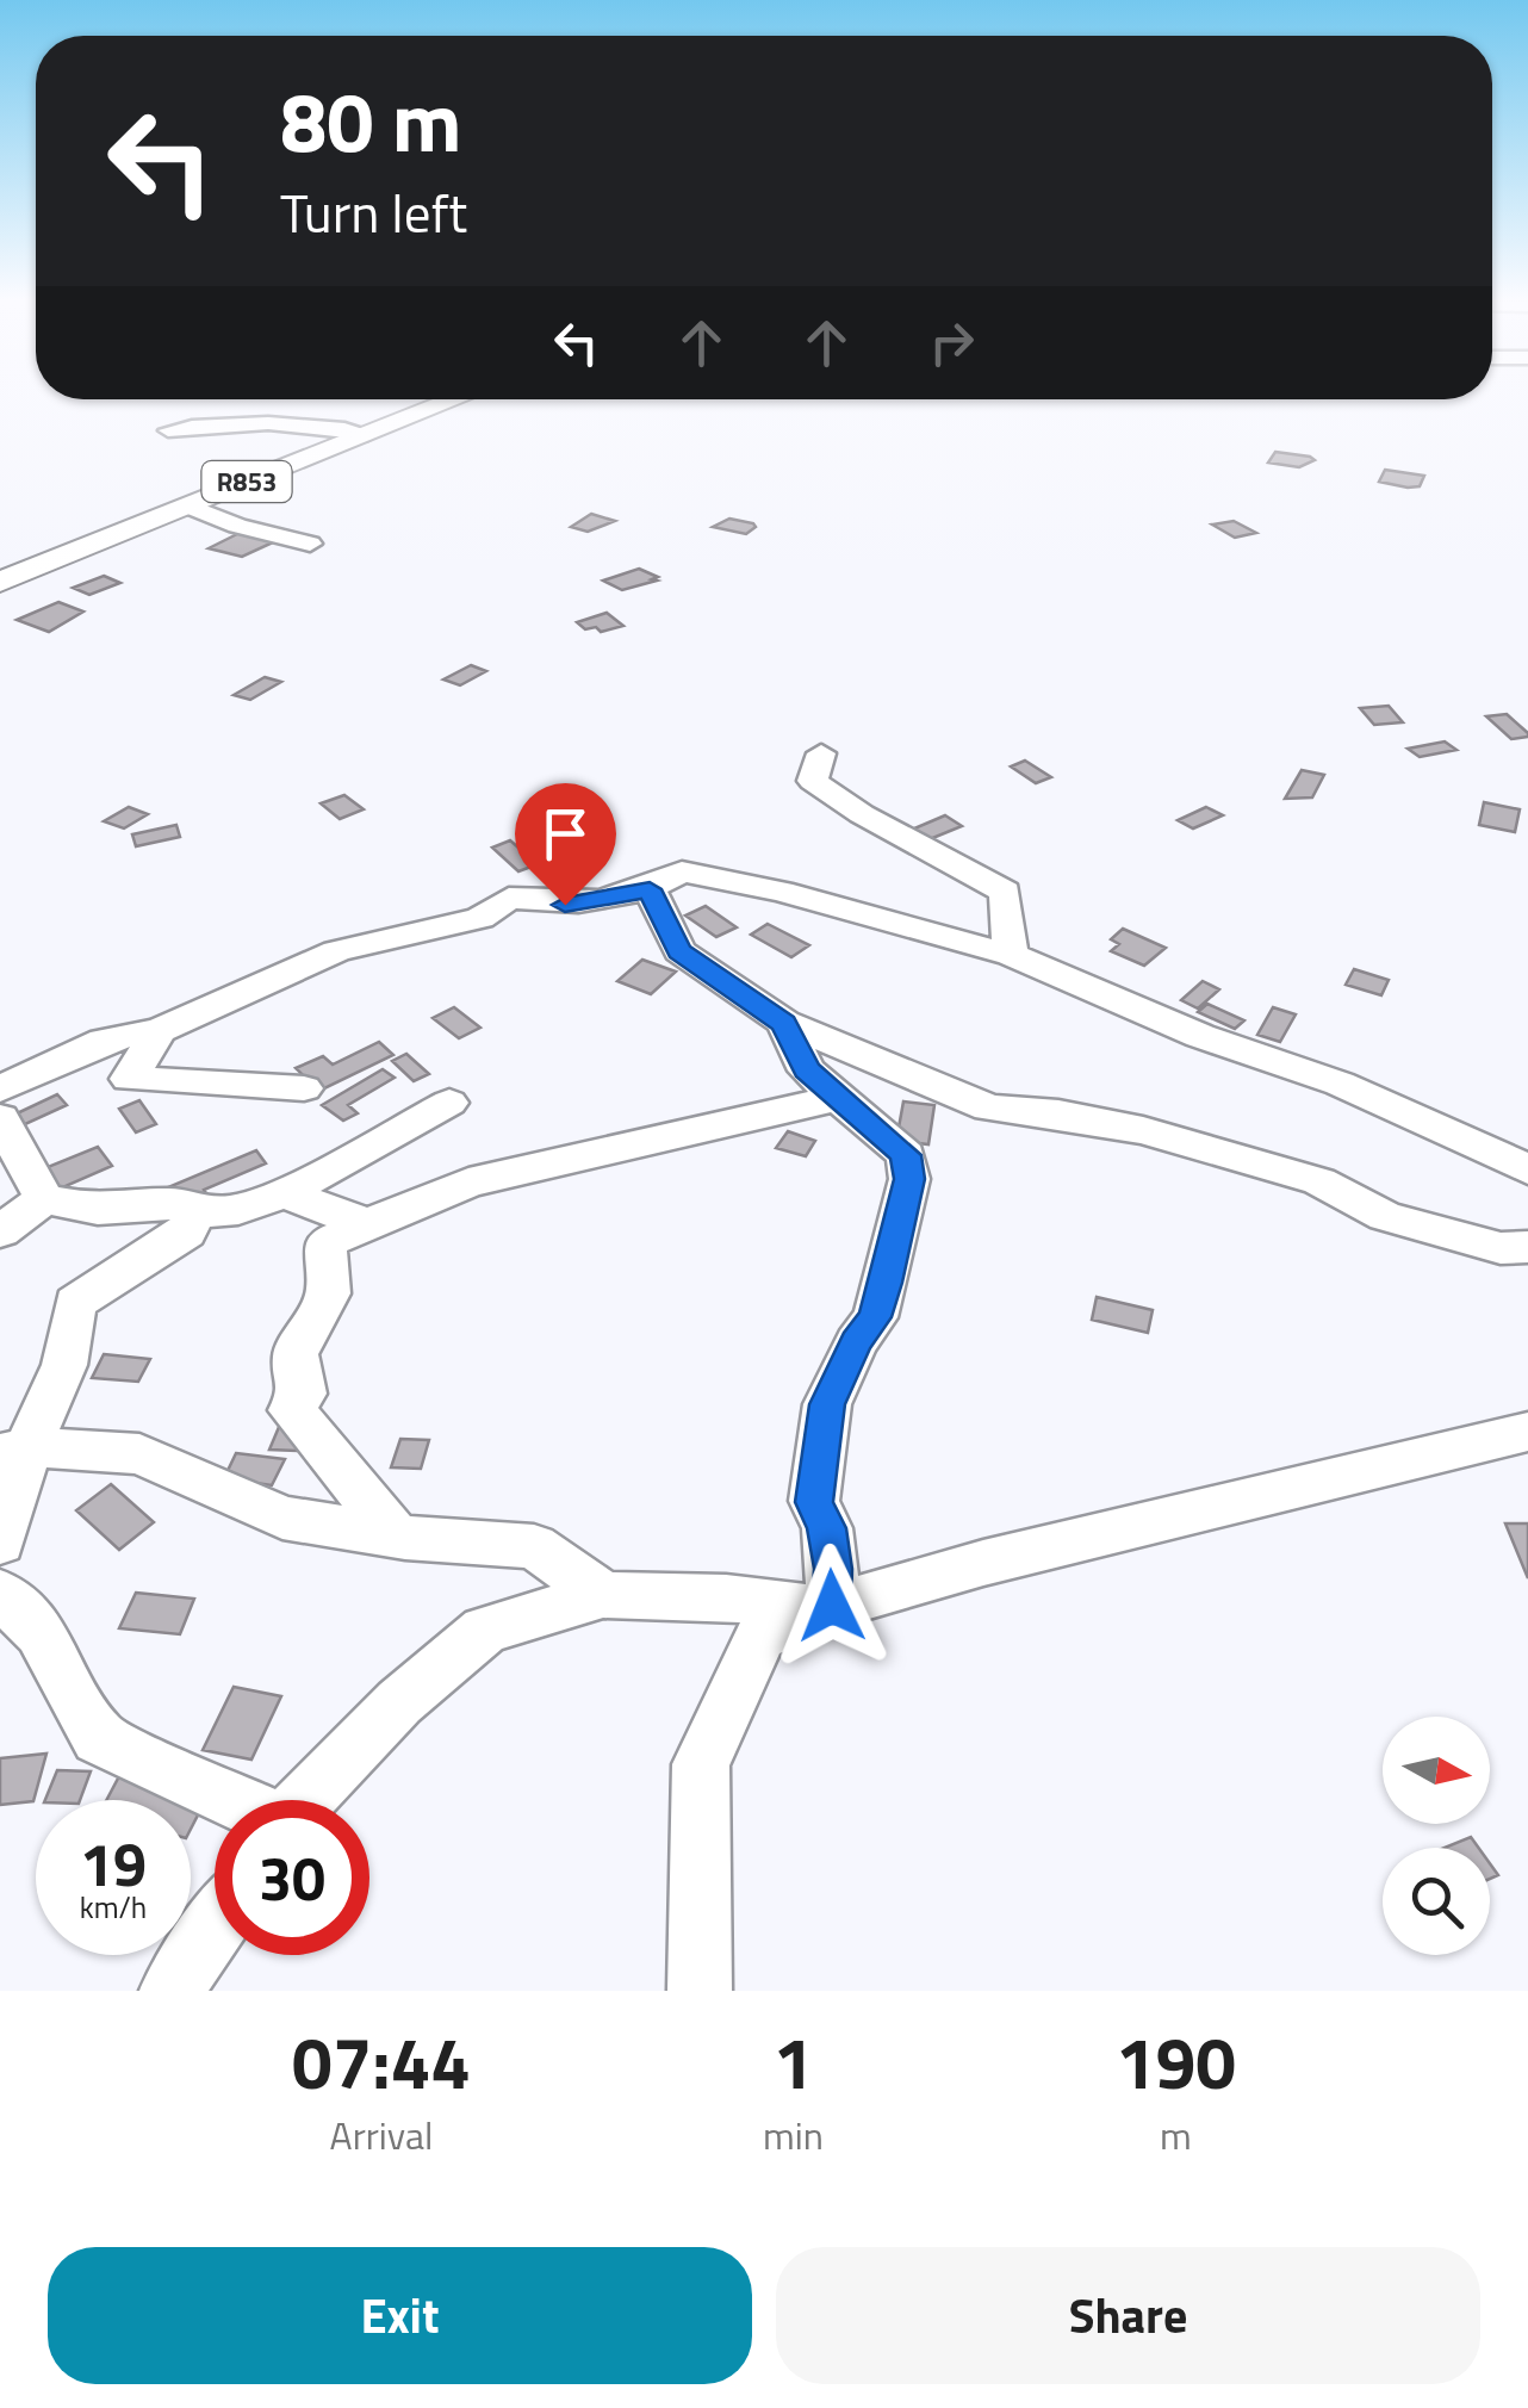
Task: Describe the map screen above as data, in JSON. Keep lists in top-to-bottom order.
{
  "streets": {
    "main road": ["R853"]
  },
  "north": "right",
  "page": {
    "turn": ["80 m", "Turn left"],
    "speed": "19 km/h",
    "limit": "30",
    "eta": [
      "07:44",
      "Arrival",
      "1",
      "min",
      "190",
      "m"
    ],
    "buttons": ["Exit", "Share"]
  }
}
